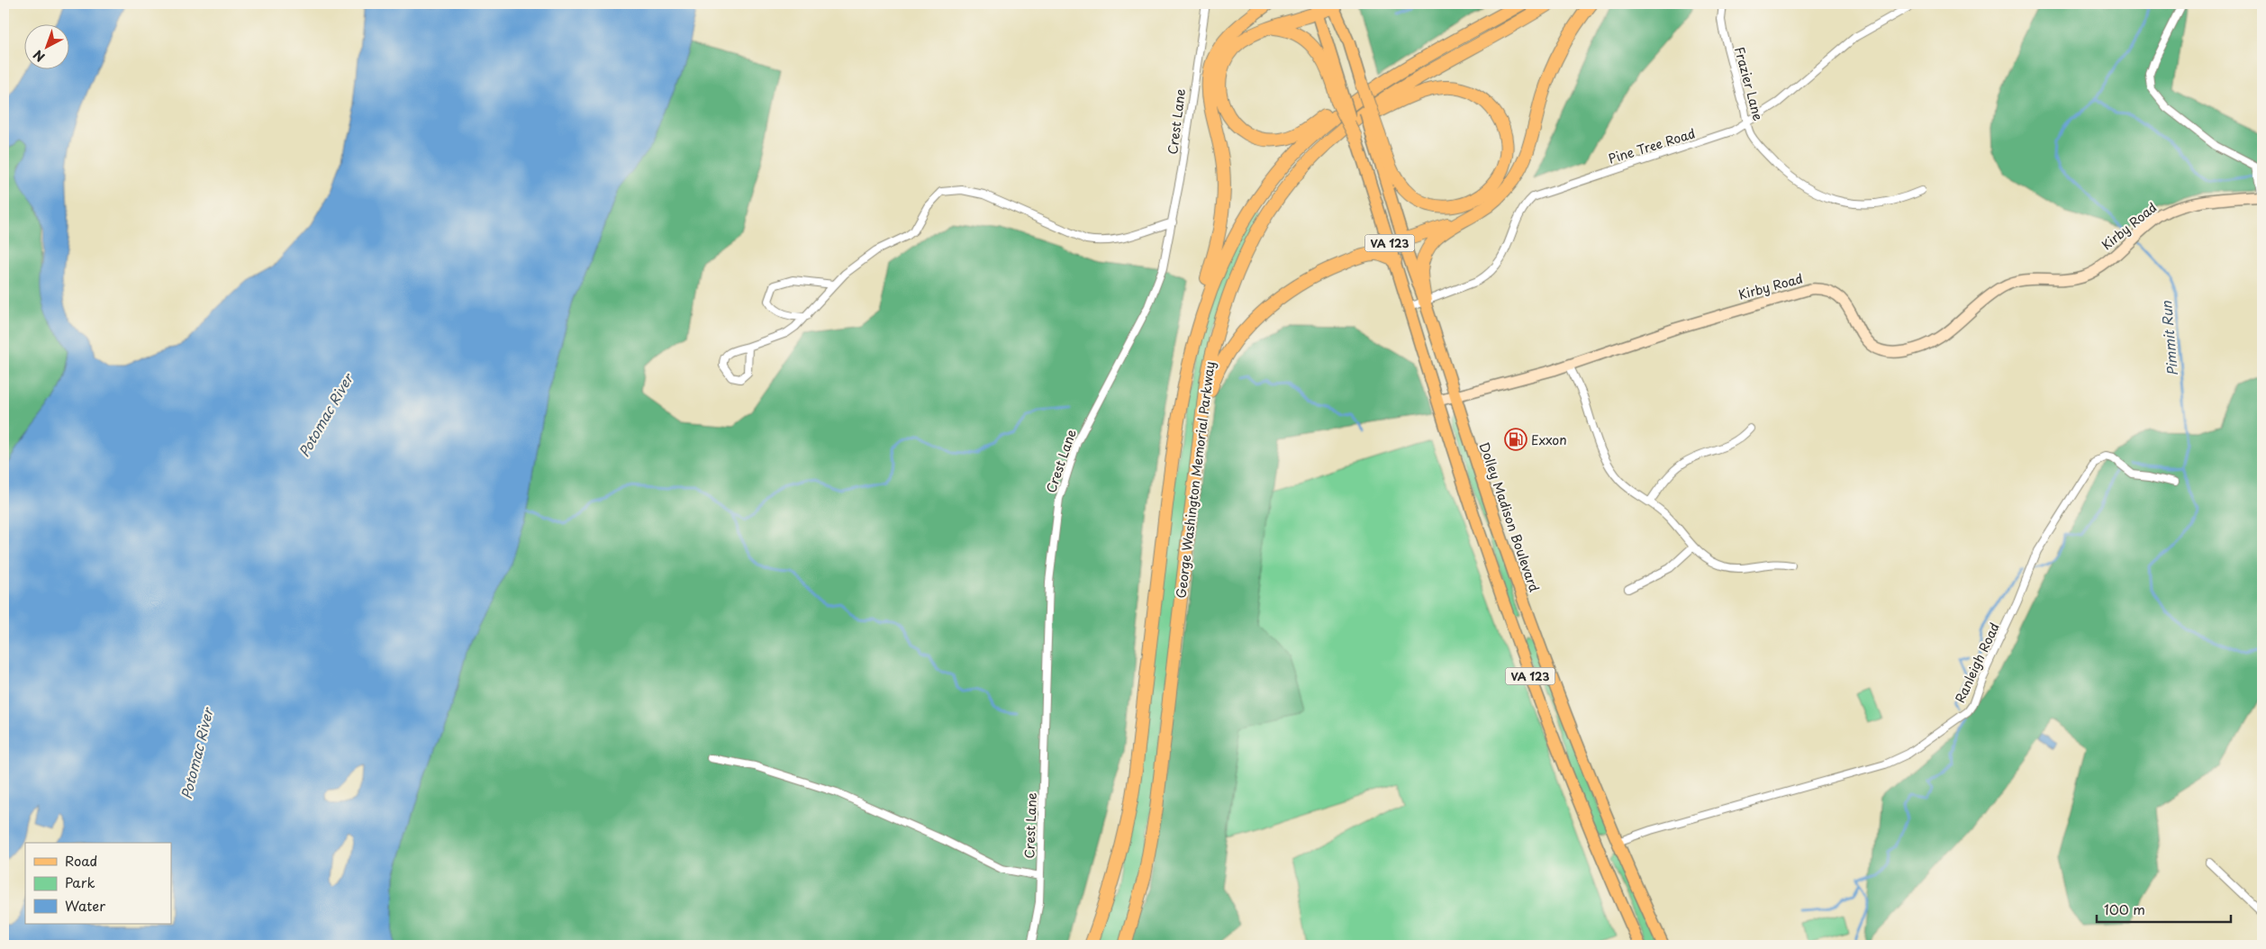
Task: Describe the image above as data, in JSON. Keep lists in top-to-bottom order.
{
  "streets": {
    "highway": ["George Washington Memorial Parkway"],
    "main road": ["Kirby Road", "VA 123", "Dolley Madison Boulevard"],
    "street": [
      "Frazier Lane",
      "Crest Lane",
      "Pine Tree Road",
      "Ranleigh Road"
    ]
  },
  "crossings": [
    ["Frazier Lane", "Pine Tree Road"],
    ["Pine Tree Road", "VA 123"],
    ["Pine Tree Road", "Dolley Madison Boulevard"],
    ["Kirby Road", "VA 123"],
    ["Kirby Road", "Dolley Madison Boulevard"],
    ["Dolley Madison Boulevard", "Ranleigh Road"]
  ],
  "water": ["Pimmit Run", "Potomac River"],
  "places": {
    "fuel station": ["Exxon"]
  },
  "legend": ["Road", "Park", "Water"],
  "scale_bar": "100 m",
  "north": "bottom left"
}
